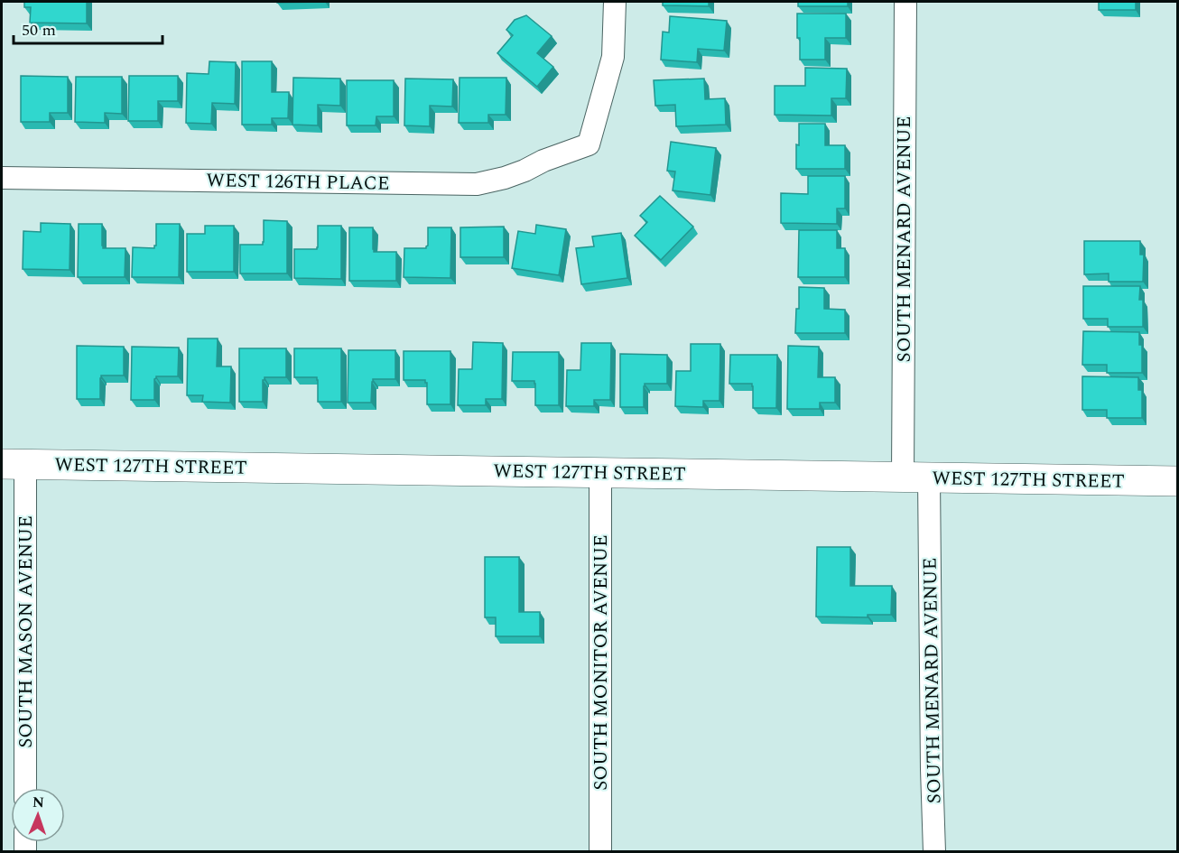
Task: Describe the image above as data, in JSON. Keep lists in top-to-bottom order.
{
  "streets": {
    "main road": ["WEST 127TH STREET"],
    "street": [
      "WEST 126TH PLACE",
      "SOUTH MENARD AVENUE",
      "SOUTH MASON AVENUE",
      "SOUTH MONITOR AVENUE"
    ]
  },
  "crossings": [
    ["SOUTH MENARD AVENUE", "WEST 127TH STREET"],
    ["WEST 127TH STREET", "SOUTH MASON AVENUE"],
    ["WEST 127TH STREET", "SOUTH MONITOR AVENUE"]
  ],
  "scale_bar": "50 m",
  "north": "top"
}
